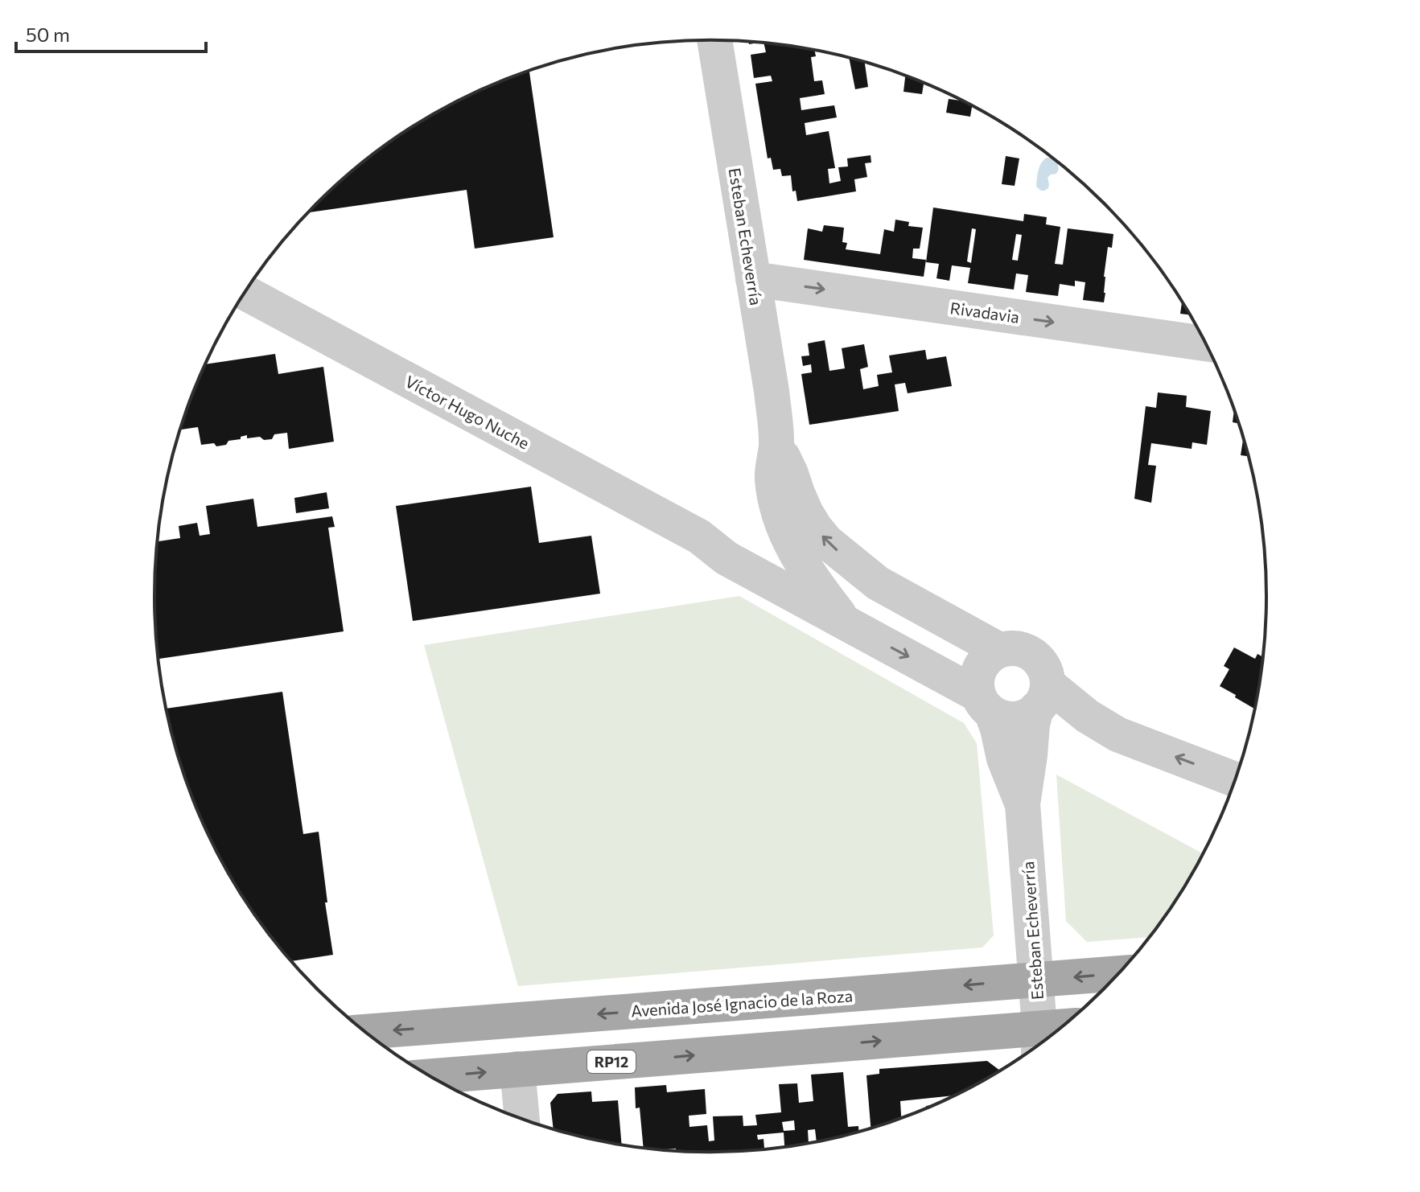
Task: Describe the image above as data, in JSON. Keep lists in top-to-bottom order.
{
  "streets": {
    "main road": ["Avenida José Ignacio de la Roza", "RP12"],
    "street": ["Esteban Echeverría", "Rivadavia", "Víctor Hugo Nuche"]
  },
  "crossings": [
    ["Esteban Echeverría", "Rivadavia"],
    ["Esteban Echeverría", "Víctor Hugo Nuche"],
    ["Esteban Echeverría", "Avenida José Ignacio de la Roza"],
    ["Esteban Echeverría", "RP12"]
  ],
  "one_way": ["Rivadavia"],
  "scale_bar": "50 m"
}
